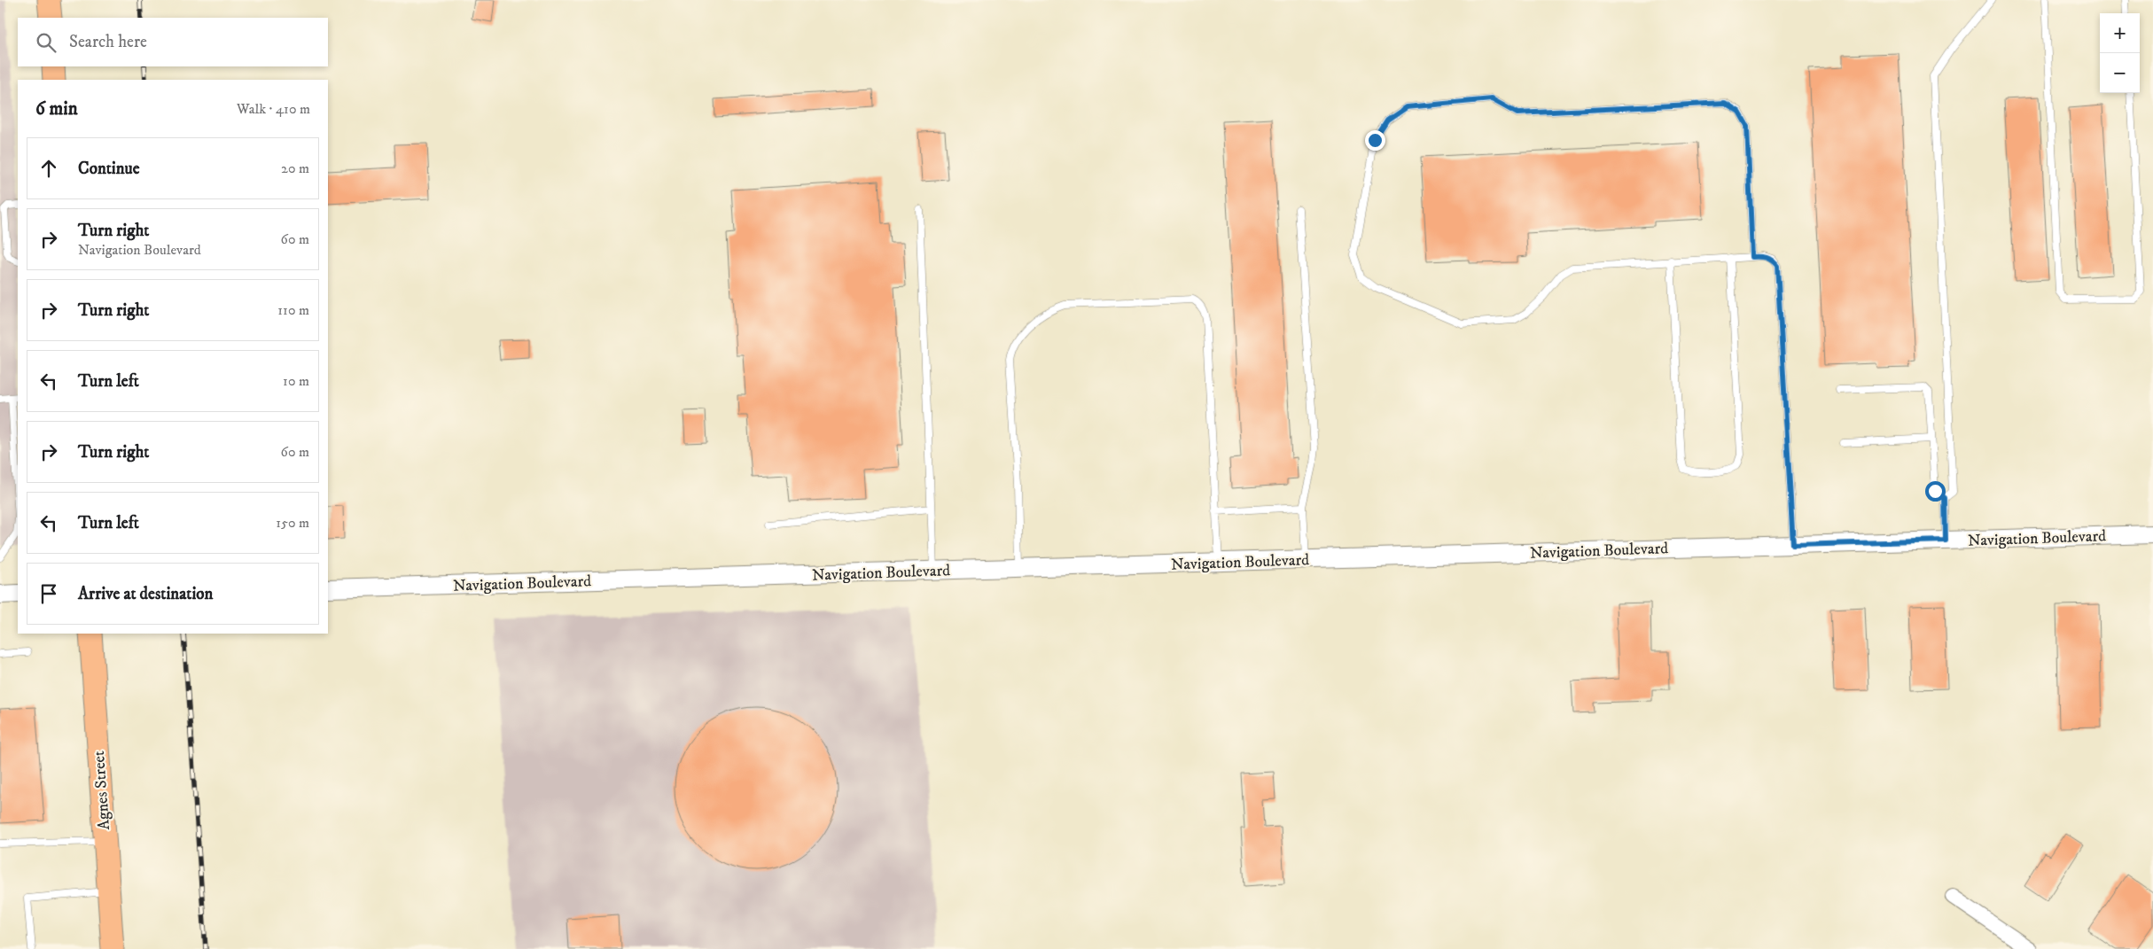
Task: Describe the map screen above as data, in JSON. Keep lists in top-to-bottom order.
{
  "streets": {
    "main road": ["Agnes Street"],
    "street": ["Navigation Boulevard"]
  },
  "page": {
    "map_buttons": ["+", "−"],
    "search": "Search here",
    "heading": ["6 min", "Walk · 410 m"],
    "list": [
      ["Continue", "20 m"],
      ["Turn right", "Navigation Boulevard", "60 m"],
      ["Turn right", "110 m"],
      ["Turn left", "10 m"],
      ["Turn right", "60 m"],
      ["Turn left", "150 m"],
      "Arrive at destination"
    ]
  }
}
